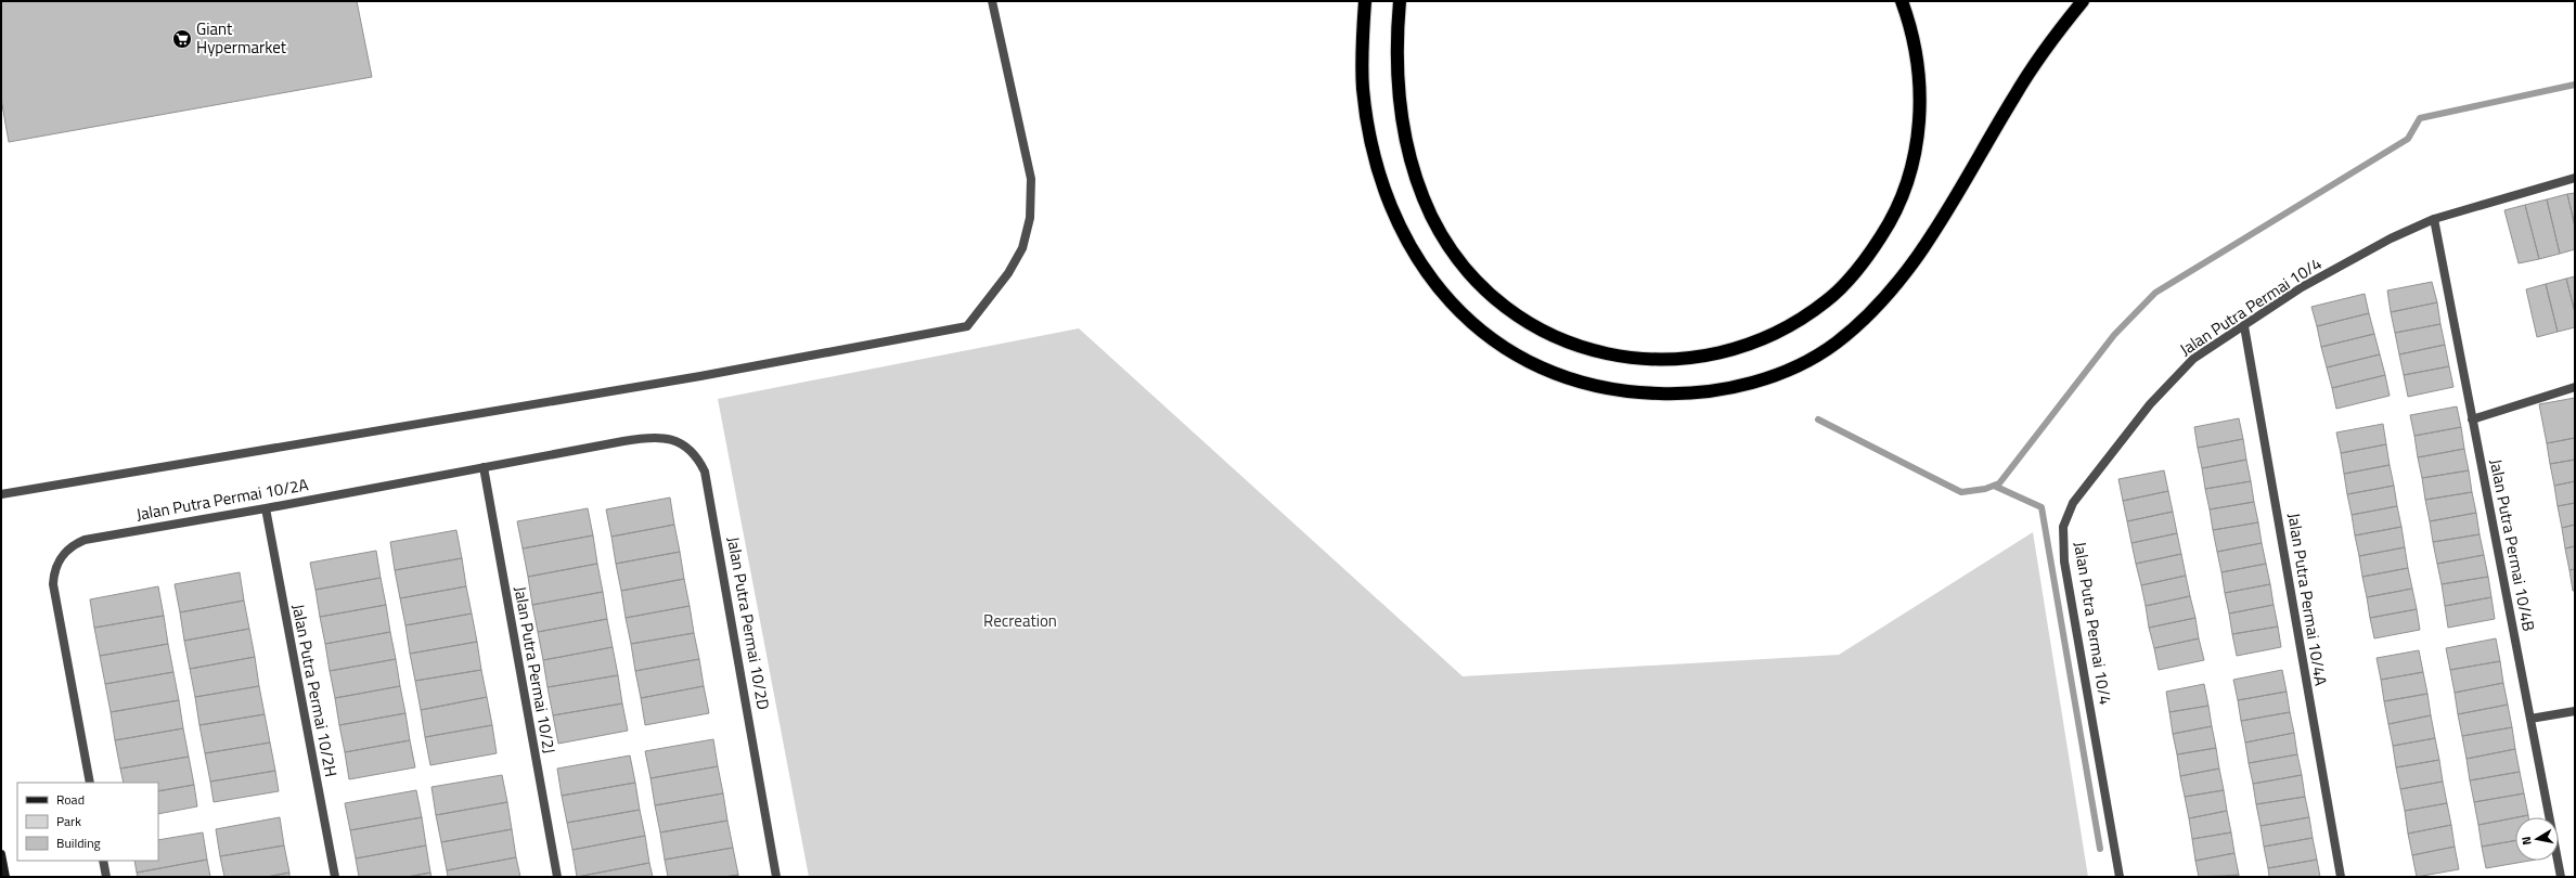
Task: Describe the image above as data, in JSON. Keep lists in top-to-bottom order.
{
  "streets": {
    "street": [
      "Jalan Putra Permai 10/4",
      "Jalan Putra Permai 10/2A",
      "Jalan Putra Permai 10/4B",
      "Jalan Putra Permai 10/4A",
      "Jalan Putra Permai 10/2D",
      "Jalan Putra Permai 10/2J",
      "Jalan Putra Permai 10/2H"
    ]
  },
  "crossings": [
    ["Jalan Putra Permai 10/4", "Jalan Putra Permai 10/4B"],
    ["Jalan Putra Permai 10/4", "Jalan Putra Permai 10/4A"],
    ["Jalan Putra Permai 10/2A", "Jalan Putra Permai 10/2D"],
    ["Jalan Putra Permai 10/2A", "Jalan Putra Permai 10/2J"],
    ["Jalan Putra Permai 10/2A", "Jalan Putra Permai 10/2H"]
  ],
  "parks": ["Recreation"],
  "places": {
    "supermarket": ["Giant Hypermarket"]
  },
  "legend": ["Road", "Park", "Building"],
  "north": "left"
}
